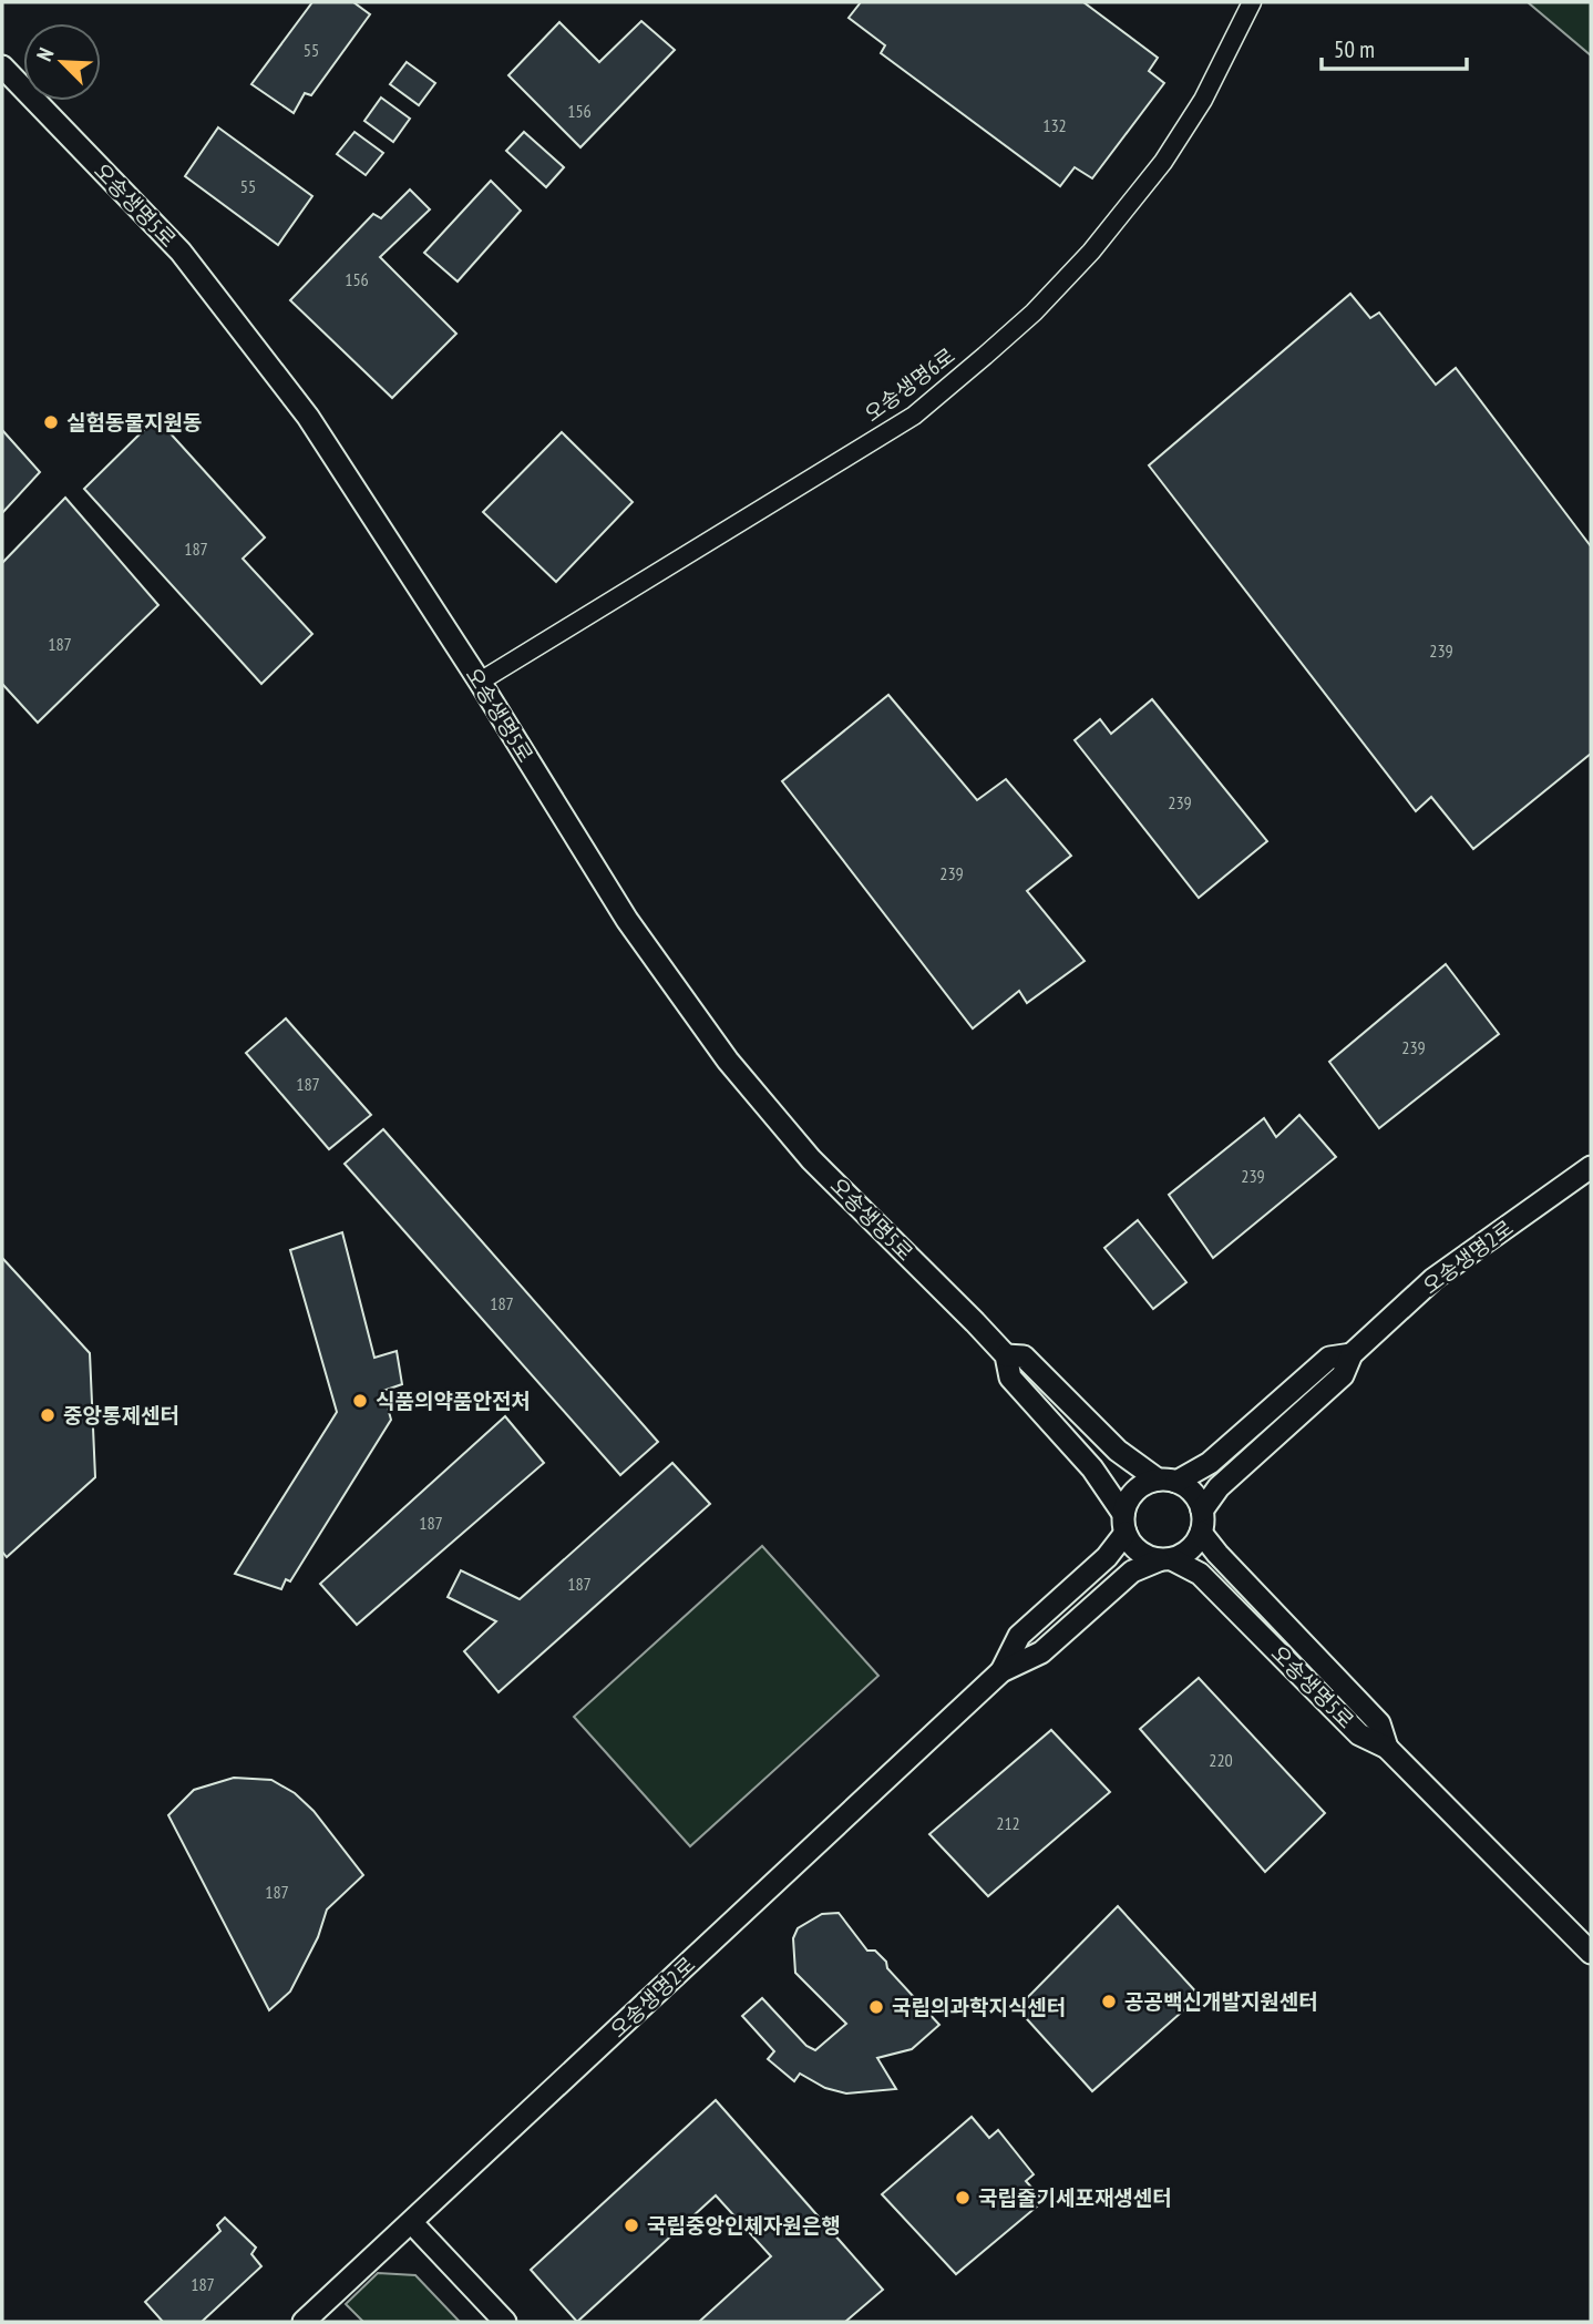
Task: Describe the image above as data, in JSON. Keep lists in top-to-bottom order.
{
  "streets": {
    "street": ["오송생명5로", "오송생명6로", "오송생명2로"]
  },
  "crossings": [
    ["오송생명5로", "오송생명6로"],
    ["오송생명5로", "오송생명2로"]
  ],
  "places": [
    "실험동물지원동",
    "식품의약품안전처",
    "중앙통제센터",
    "공공백신개발지원센터",
    "국립의과학지식센터",
    "국립줄기세포재생센터",
    "국립중앙인체자원은행"
  ],
  "house_numbers": [
    "55",
    "156",
    "132",
    "55",
    "156",
    "187",
    "187",
    "239",
    "239",
    "239",
    "239",
    "187",
    "239",
    "187",
    "187",
    "187",
    "220",
    "212",
    "187",
    "187"
  ],
  "scale_bar": "50 m",
  "north": "top left"
}
